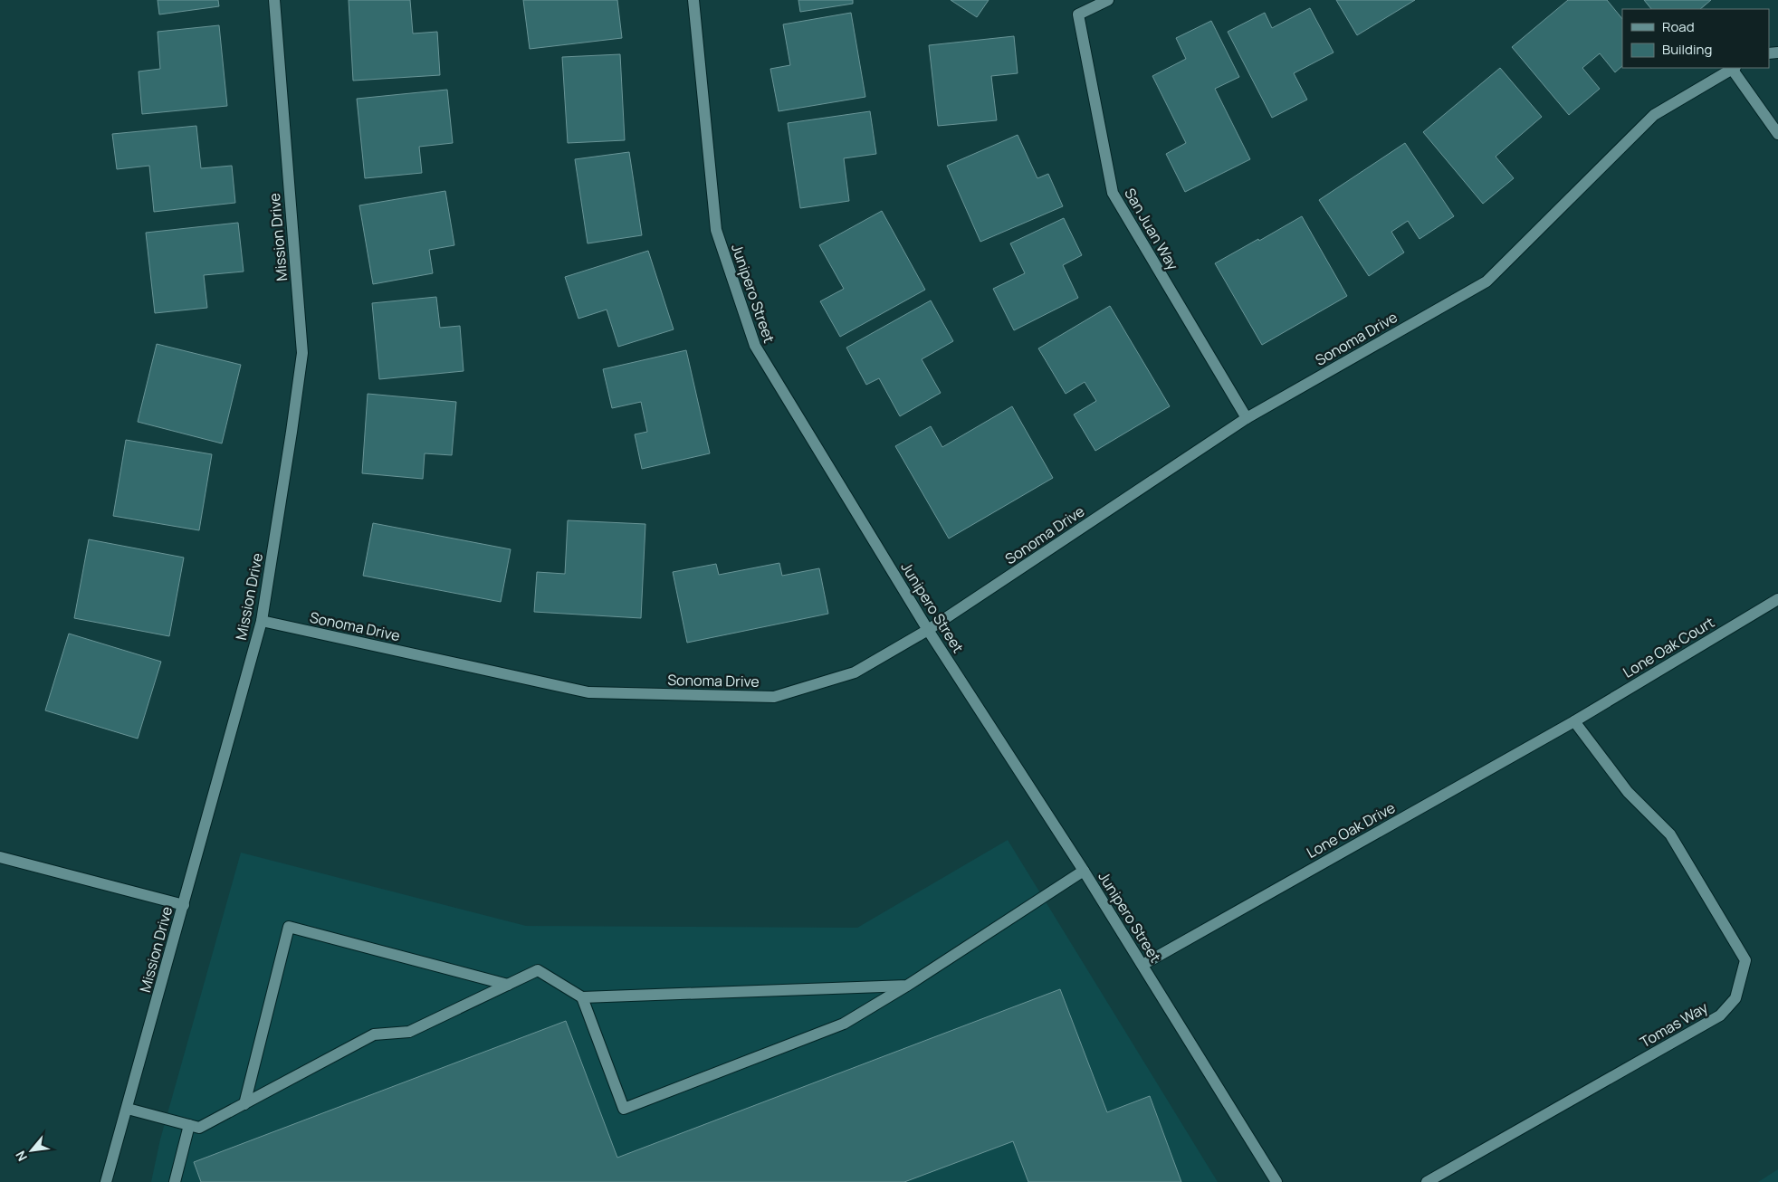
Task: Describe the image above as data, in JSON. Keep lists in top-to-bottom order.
{
  "streets": {
    "street": [
      "San Juan Way",
      "Mission Drive",
      "Junipero Street",
      "Sonoma Drive",
      "Lone Oak Court",
      "Lone Oak Drive",
      "Tomas Way"
    ]
  },
  "crossings": [
    ["San Juan Way", "Sonoma Drive"],
    ["Mission Drive", "Sonoma Drive"],
    ["Junipero Street", "Sonoma Drive"],
    ["Junipero Street", "Lone Oak Drive"],
    ["Lone Oak Court", "Lone Oak Drive"],
    ["Lone Oak Court", "Tomas Way"],
    ["Lone Oak Drive", "Tomas Way"]
  ],
  "legend": ["Road", "Building"],
  "north": "bottom left"
}
